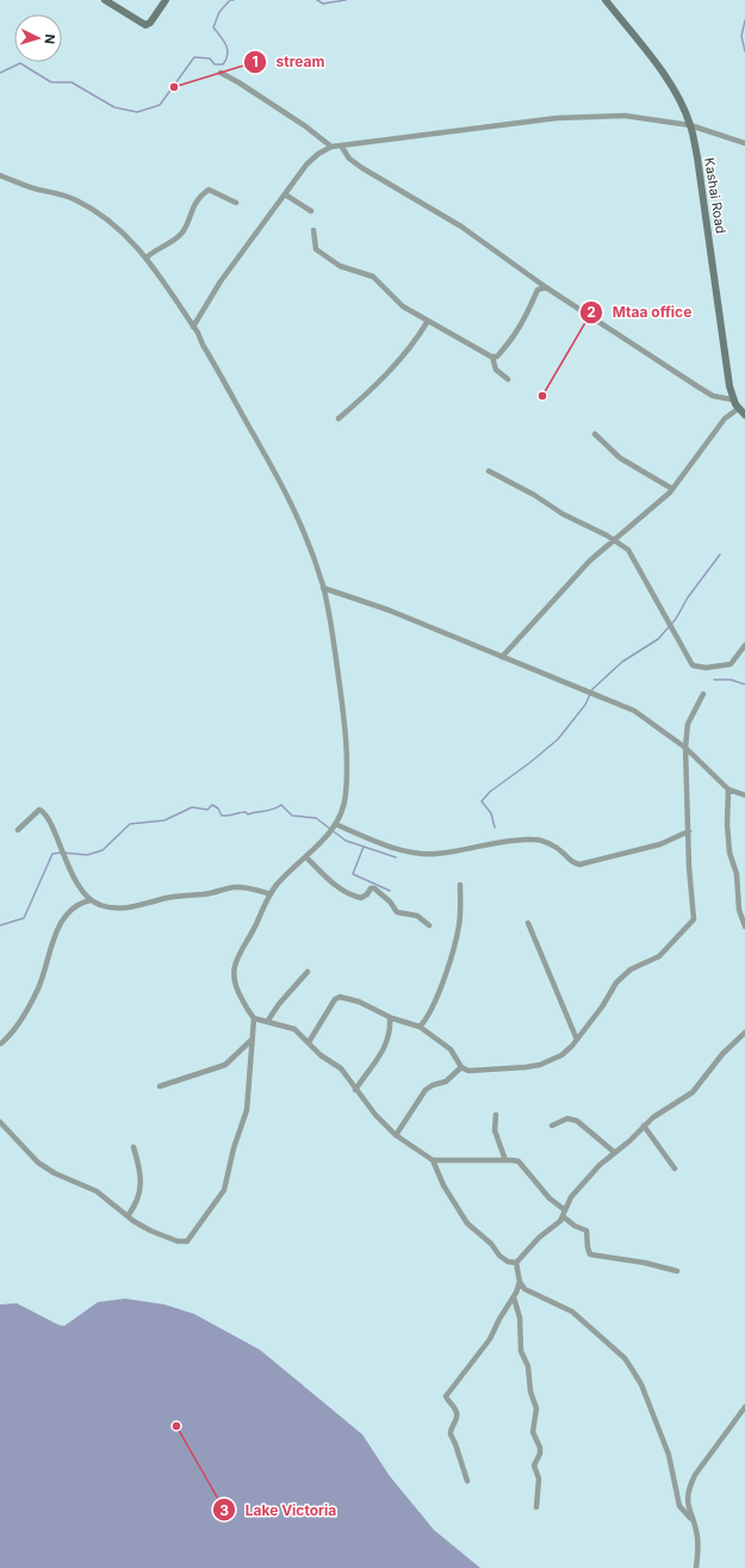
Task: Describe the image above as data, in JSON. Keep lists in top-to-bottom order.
{
  "streets": {
    "street": ["Kashai Road"]
  },
  "places": ["stream", "Mtaa office", "Lake Victoria"],
  "north": "right"
}
